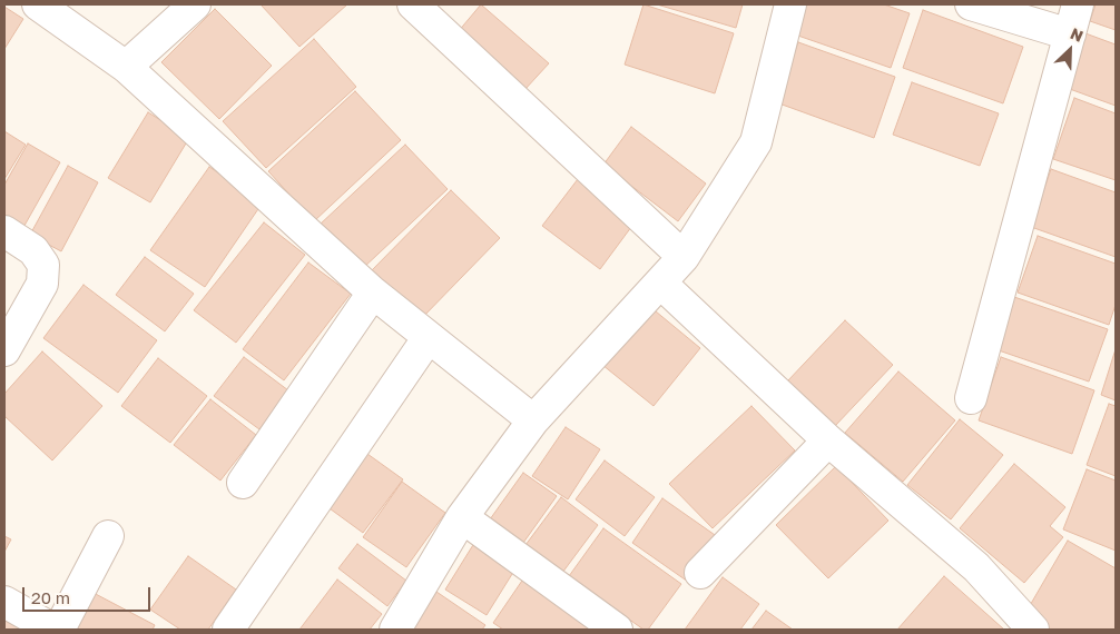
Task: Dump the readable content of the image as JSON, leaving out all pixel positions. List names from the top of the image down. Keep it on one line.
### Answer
{"scale_bar":"20 m","north":"top right"}
